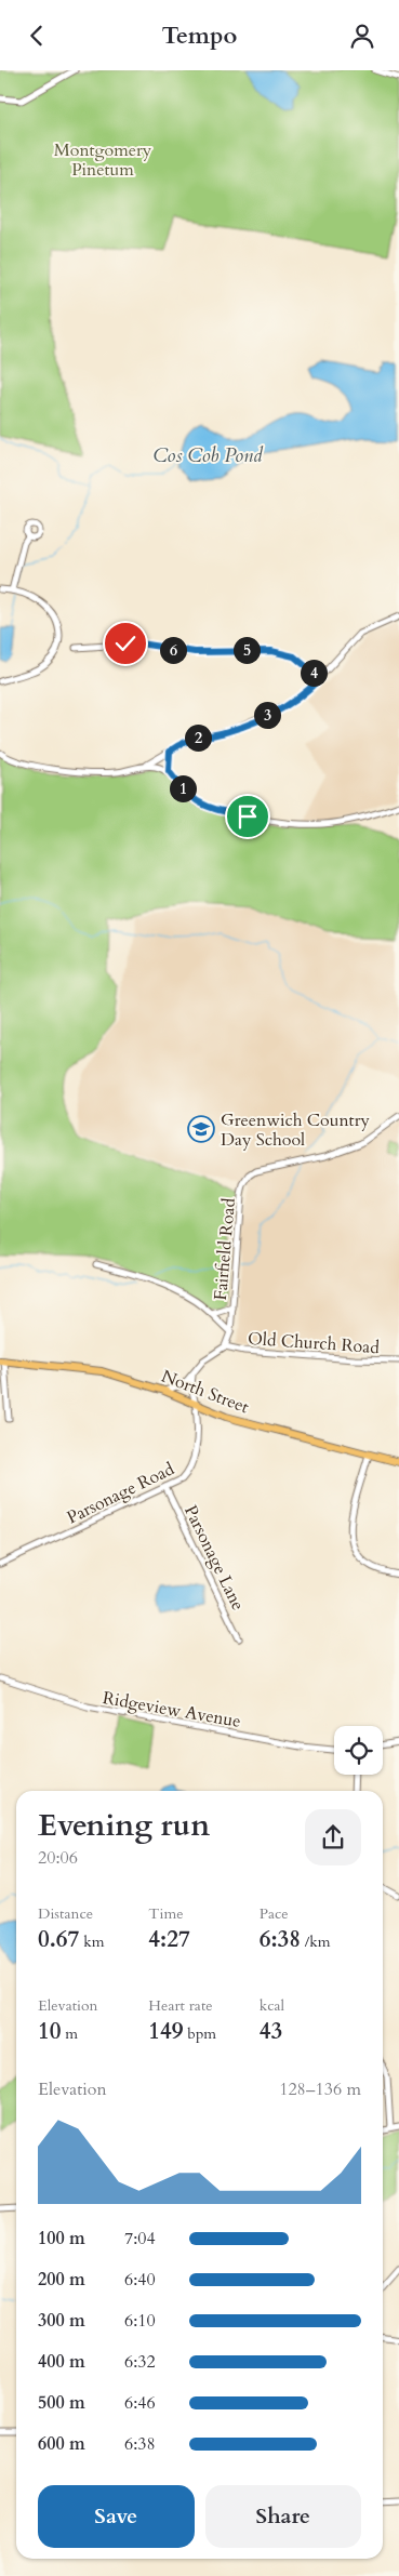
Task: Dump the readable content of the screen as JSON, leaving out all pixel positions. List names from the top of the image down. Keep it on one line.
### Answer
{"streets":{"main road":["North Street"],"street":["Fairfield Road","Old Church Road","Parsonage Road","Parsonage Lane","Ridgeview Avenue"]},"crossings":[["Fairfield Road","Old Church Road"],["North Street","Parsonage Road"],["Parsonage Road","Parsonage Lane"]],"water":["Cos Cob Pond"],"parks":["Montgomery Pinetum"],"places":{"school or university":["Greenwich Country Day School"]},"page":{"header":"Tempo","pins":["5","6","4","3","2","1"],"heading":["Evening run","20:06"],"stats":[["Distance","0.67 km"],["Time","4:27"],["Pace","6:38 /km"],["Elevation","10 m"],["Heart rate","149 bpm"],["kcal","43"]],"chart":["Elevation","128–136 m"],"list":[{"name":"100 m","note":"7:04"},{"name":"200 m","note":"6:40"},{"name":"300 m","note":"6:10"},{"name":"400 m","note":"6:32"},{"name":"500 m","note":"6:46"},{"name":"600 m","note":"6:38"}],"buttons":["Save","Share"]}}
